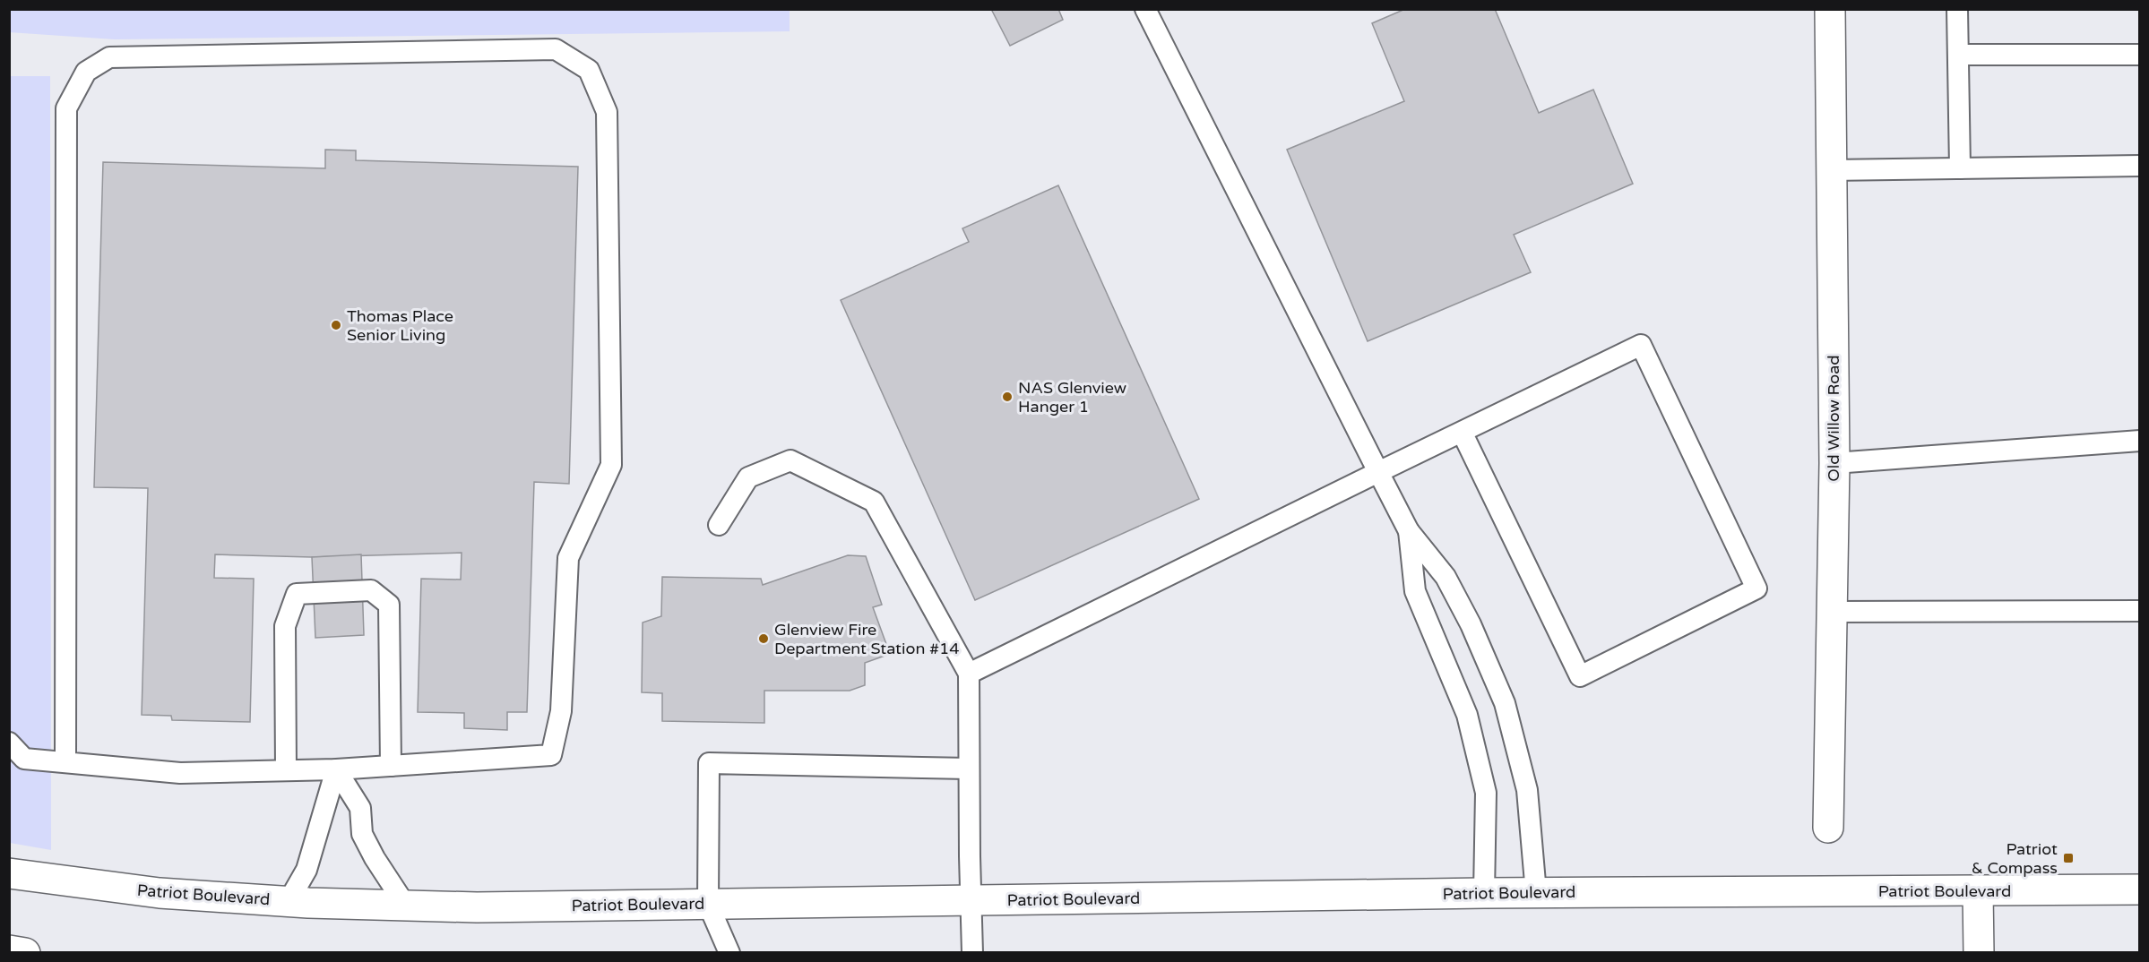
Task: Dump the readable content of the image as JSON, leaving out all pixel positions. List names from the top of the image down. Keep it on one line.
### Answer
{"streets":{"main road":["Old Willow Road","Patriot Boulevard"]},"places":{"other":["Thomas Place Senior Living","NAS Glenview Hanger 1","Glenview Fire Department Station #14"],"transit":["Patriot & Compass"]}}
